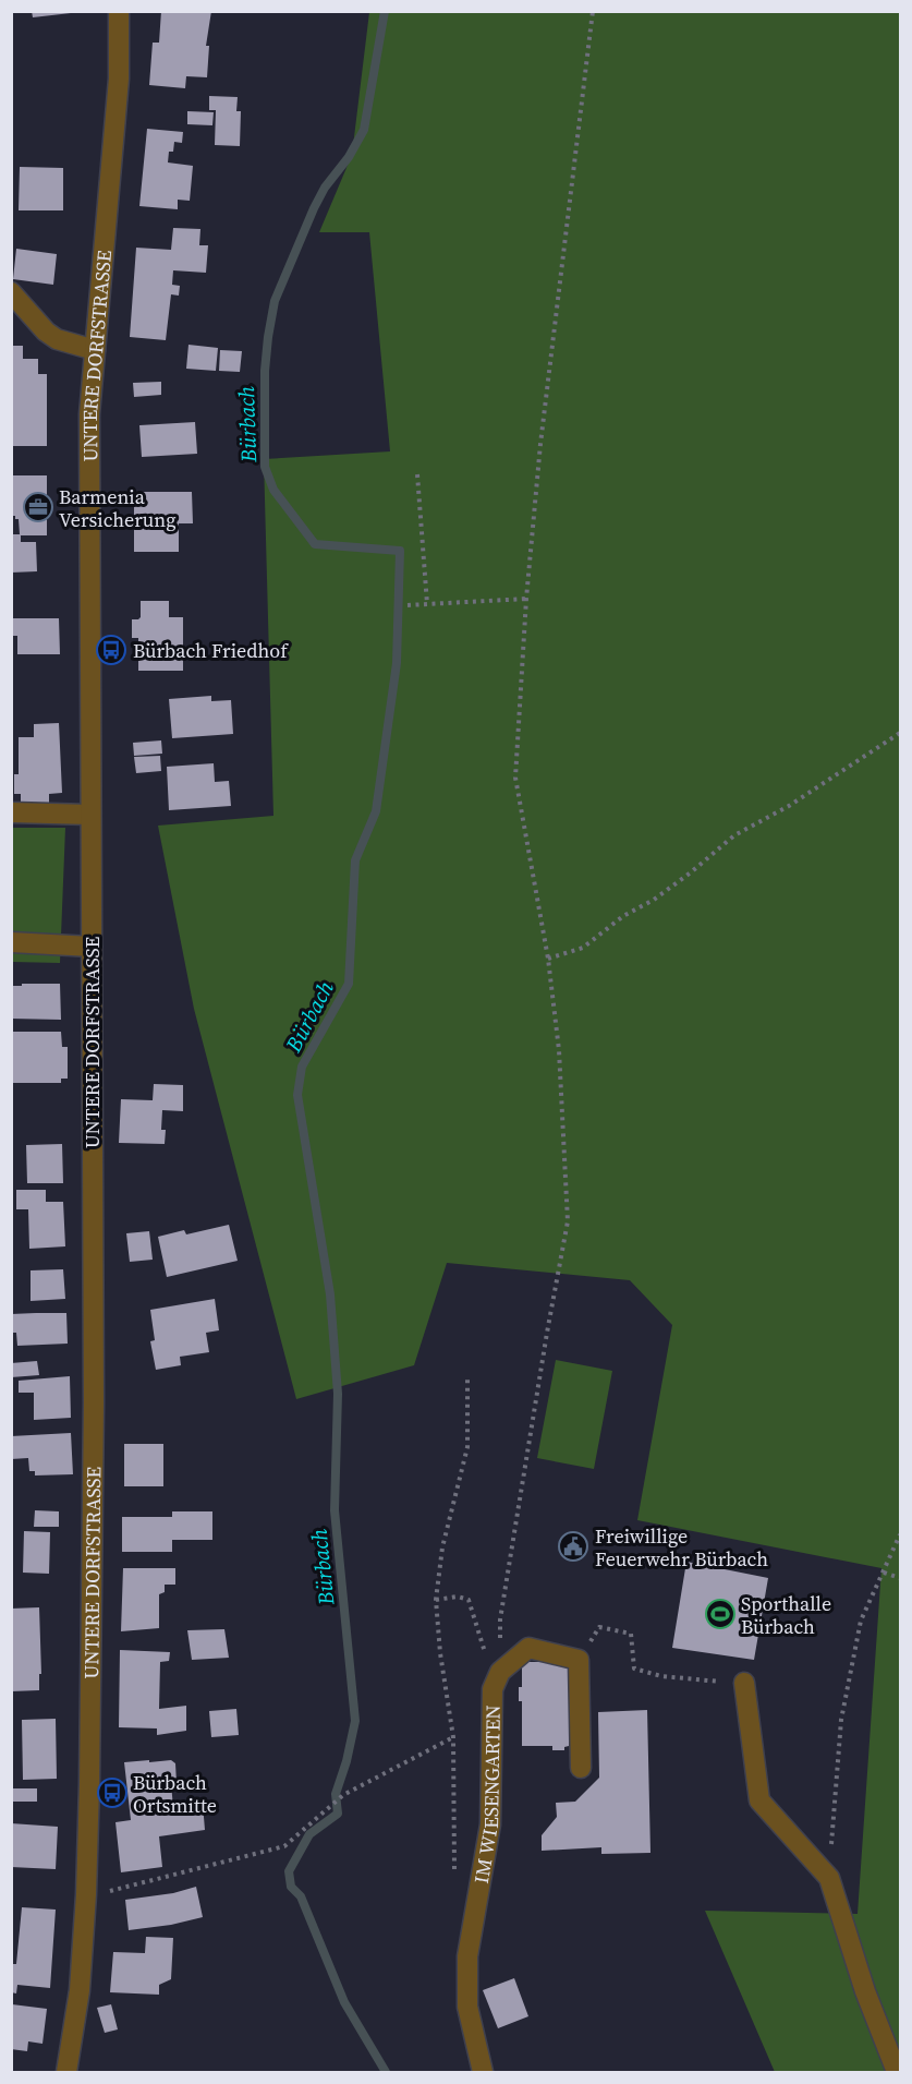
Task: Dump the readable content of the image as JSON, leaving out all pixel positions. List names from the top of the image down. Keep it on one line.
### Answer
{"streets":{"street":["UNTERE DORFSTRASSE","IM WIESENGARTEN"]},"water":["Bürbach"],"places":{"office":["Barmenia Versicherung"],"bus stop":["Bürbach Friedhof","Bürbach Ortsmitte"],"public building":["Freiwillige Feuerwehr Bürbach"],"sports":["Sporthalle Bürbach"]}}
